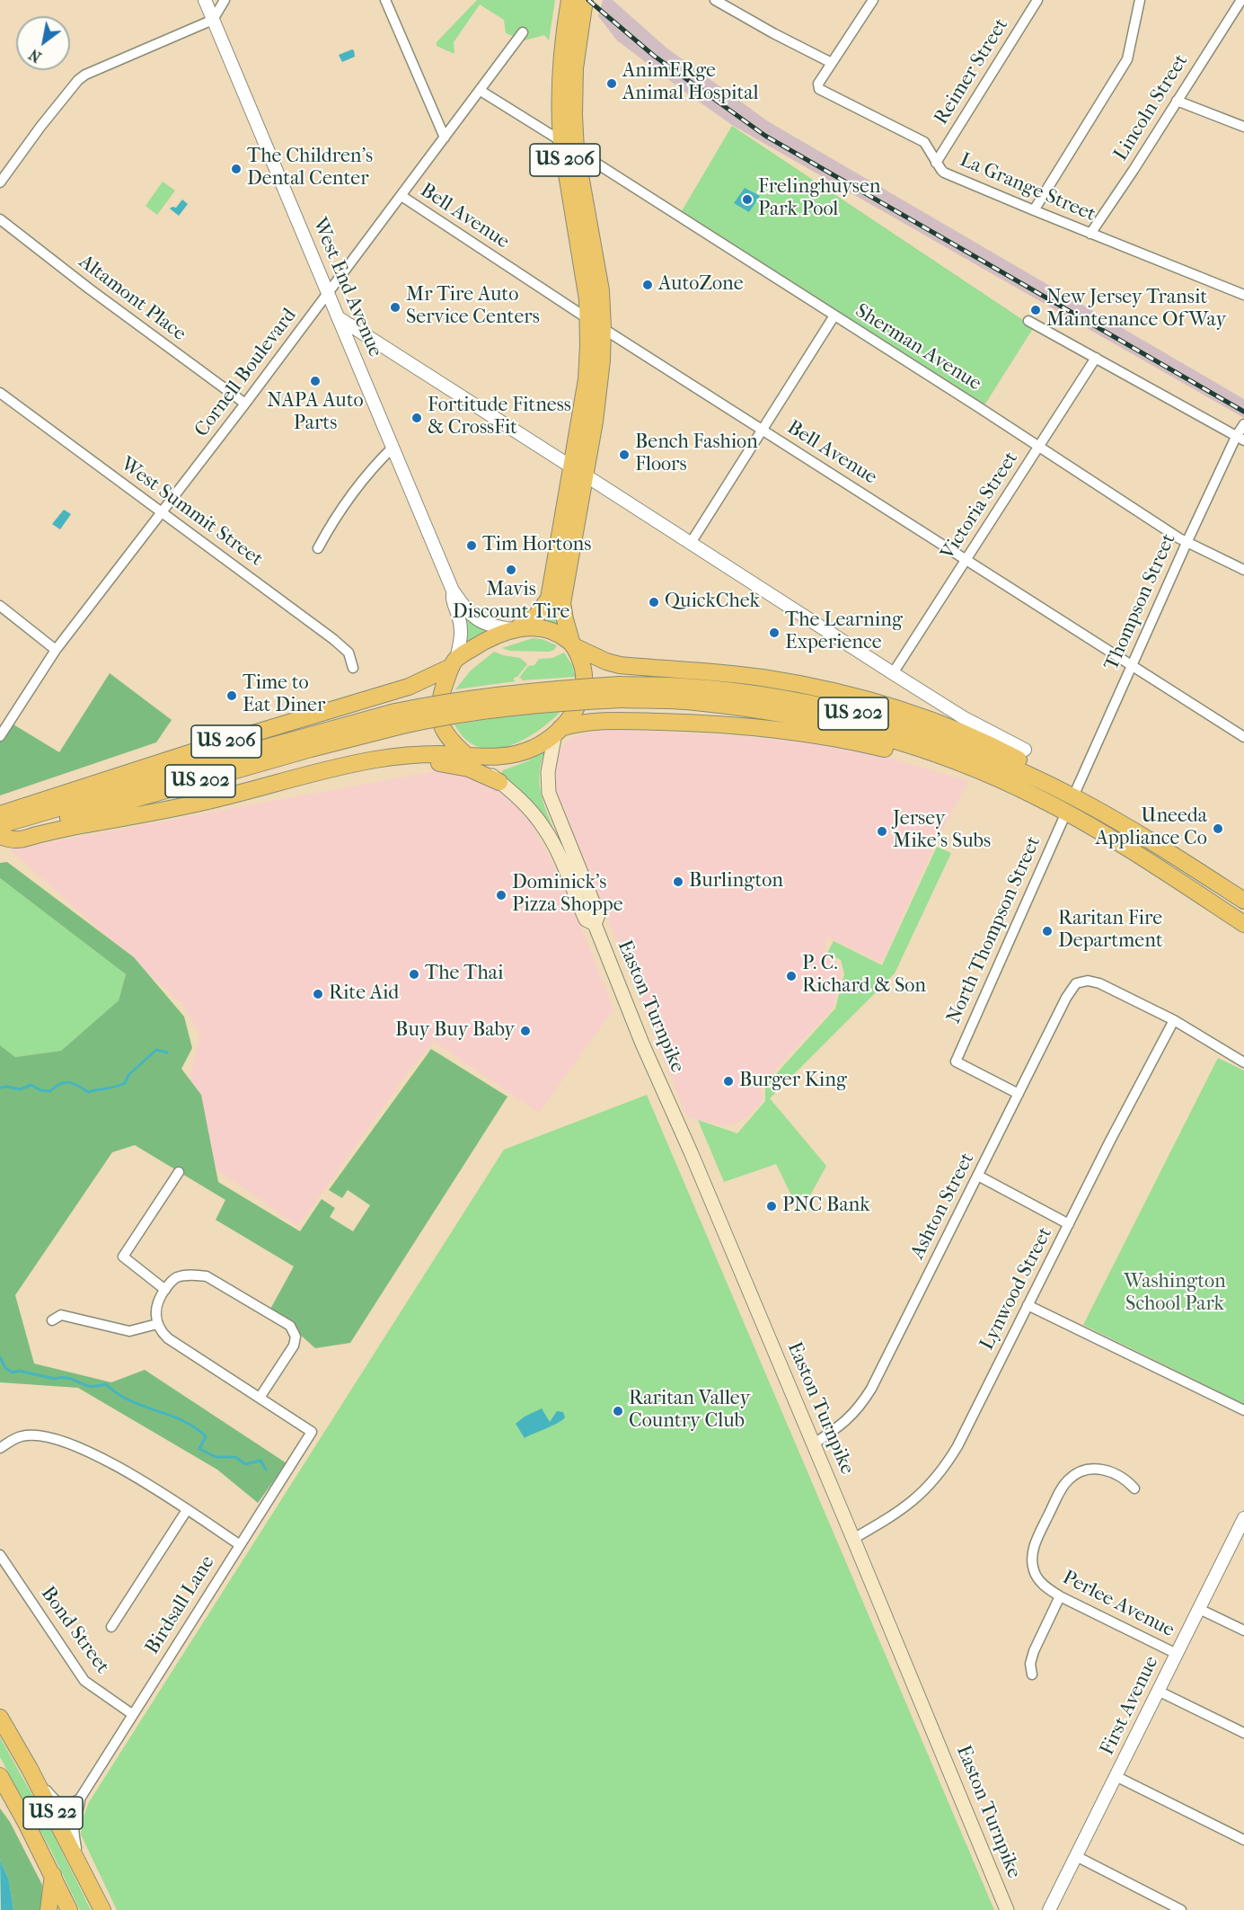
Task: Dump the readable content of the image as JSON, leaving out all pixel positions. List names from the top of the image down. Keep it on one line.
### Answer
{"streets":{"highway":["US 206","US 202","US 22"],"main road":["Easton Turnpike"],"street":["Reimer Street","Lincoln Street","La Grange Street","Bell Avenue","West End Avenue","Altamont Place","Sherman Avenue","Cornell Boulevard","Victoria Street","West Summit Street","Thompson Street","North Thompson Street","Ashton Street","Lynwood Street","Perlee Avenue","Birdsall Lane","Bond Street","First Avenue"]},"crossings":[["Reimer Street","La Grange Street"],["Lincoln Street","La Grange Street"],["US 206","Bell Avenue"],["US 206","West End Avenue"],["US 206","Sherman Avenue"],["US 206","US 202"],["US 206","Easton Turnpike"],["Bell Avenue","Cornell Boulevard"],["Bell Avenue","Victoria Street"],["Bell Avenue","Thompson Street"],["West End Avenue","Cornell Boulevard"],["West End Avenue","Easton Turnpike"],["Altamont Place","Cornell Boulevard"],["Sherman Avenue","Victoria Street"],["Sherman Avenue","Thompson Street"],["Cornell Boulevard","West Summit Street"],["Thompson Street","US 202"],["US 202","North Thompson Street"],["North Thompson Street","Ashton Street"],["Easton Turnpike","Ashton Street"],["Easton Turnpike","Lynwood Street"],["Ashton Street","Lynwood Street"],["Perlee Avenue","First Avenue"],["Birdsall Lane","Bond Street"],["Birdsall Lane","US 22"]],"parks":["Washington School Park"],"places":["AnimERge Animal Hospital","The Children's Dental Center","Frelinghuysen Park Pool","AutoZone","Mr Tire Auto Service Centers","New Jersey Transit Maintenance Of Way","NAPA Auto Parts","Fortitude Fitness & CrossFit","Bench Fashion Floors","Tim Hortons","Mavis Discount Tire","QuickChek","The Learning Experience","Time to Eat Diner","Uneeda Appliance Co","Jersey Mike's Subs","Burlington","Dominick's Pizza Shoppe","Raritan Fire Department","The Thai","P. C. Richard & Son","Rite Aid","Buy Buy Baby","Burger King","PNC Bank","Raritan Valley Country Club"],"north":"bottom left"}
